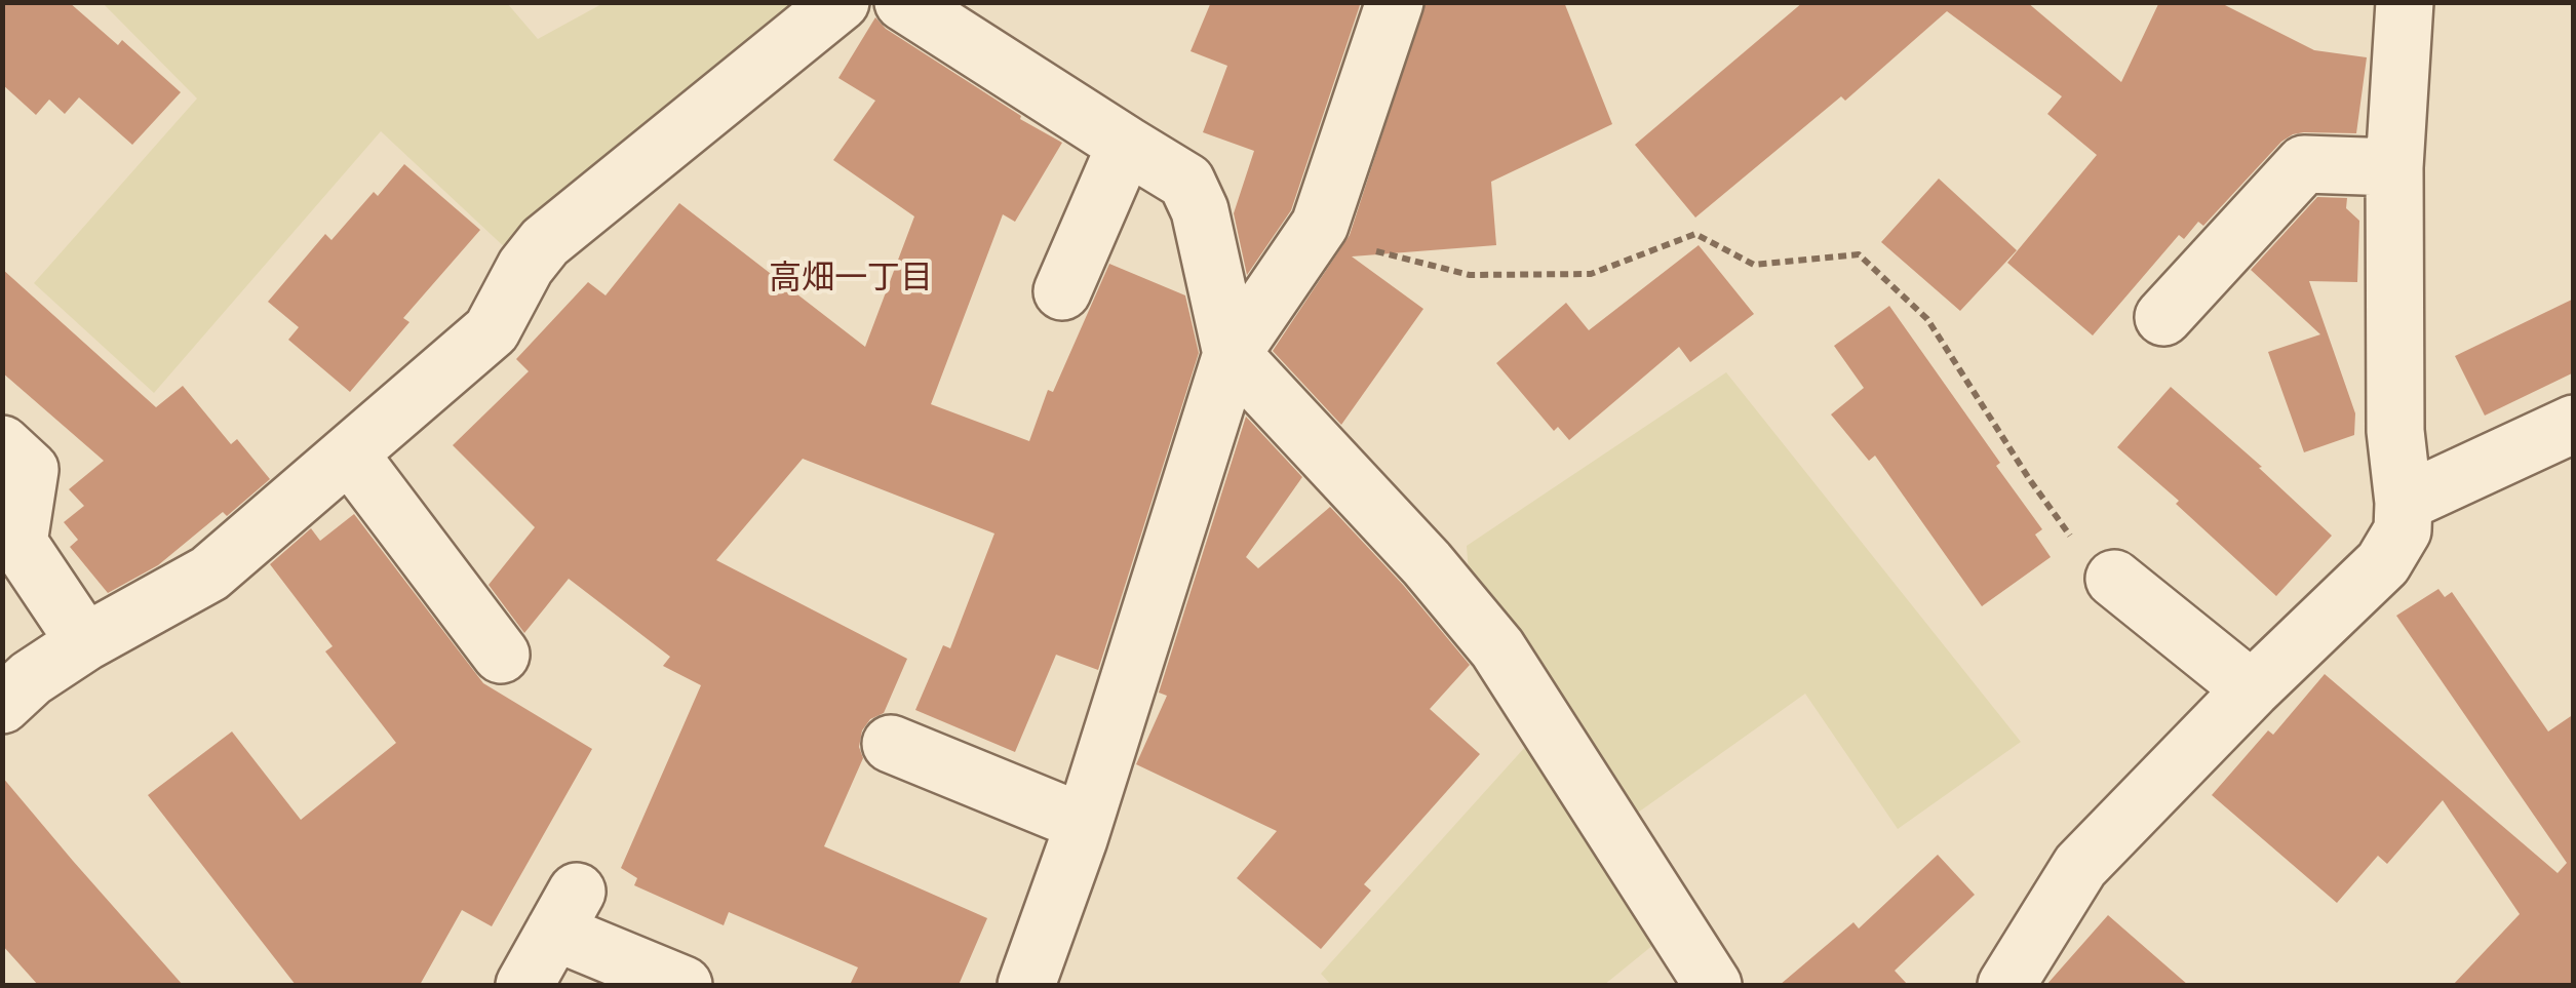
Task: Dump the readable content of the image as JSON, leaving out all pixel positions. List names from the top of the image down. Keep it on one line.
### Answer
{"districts":["高畑一丁目"]}
